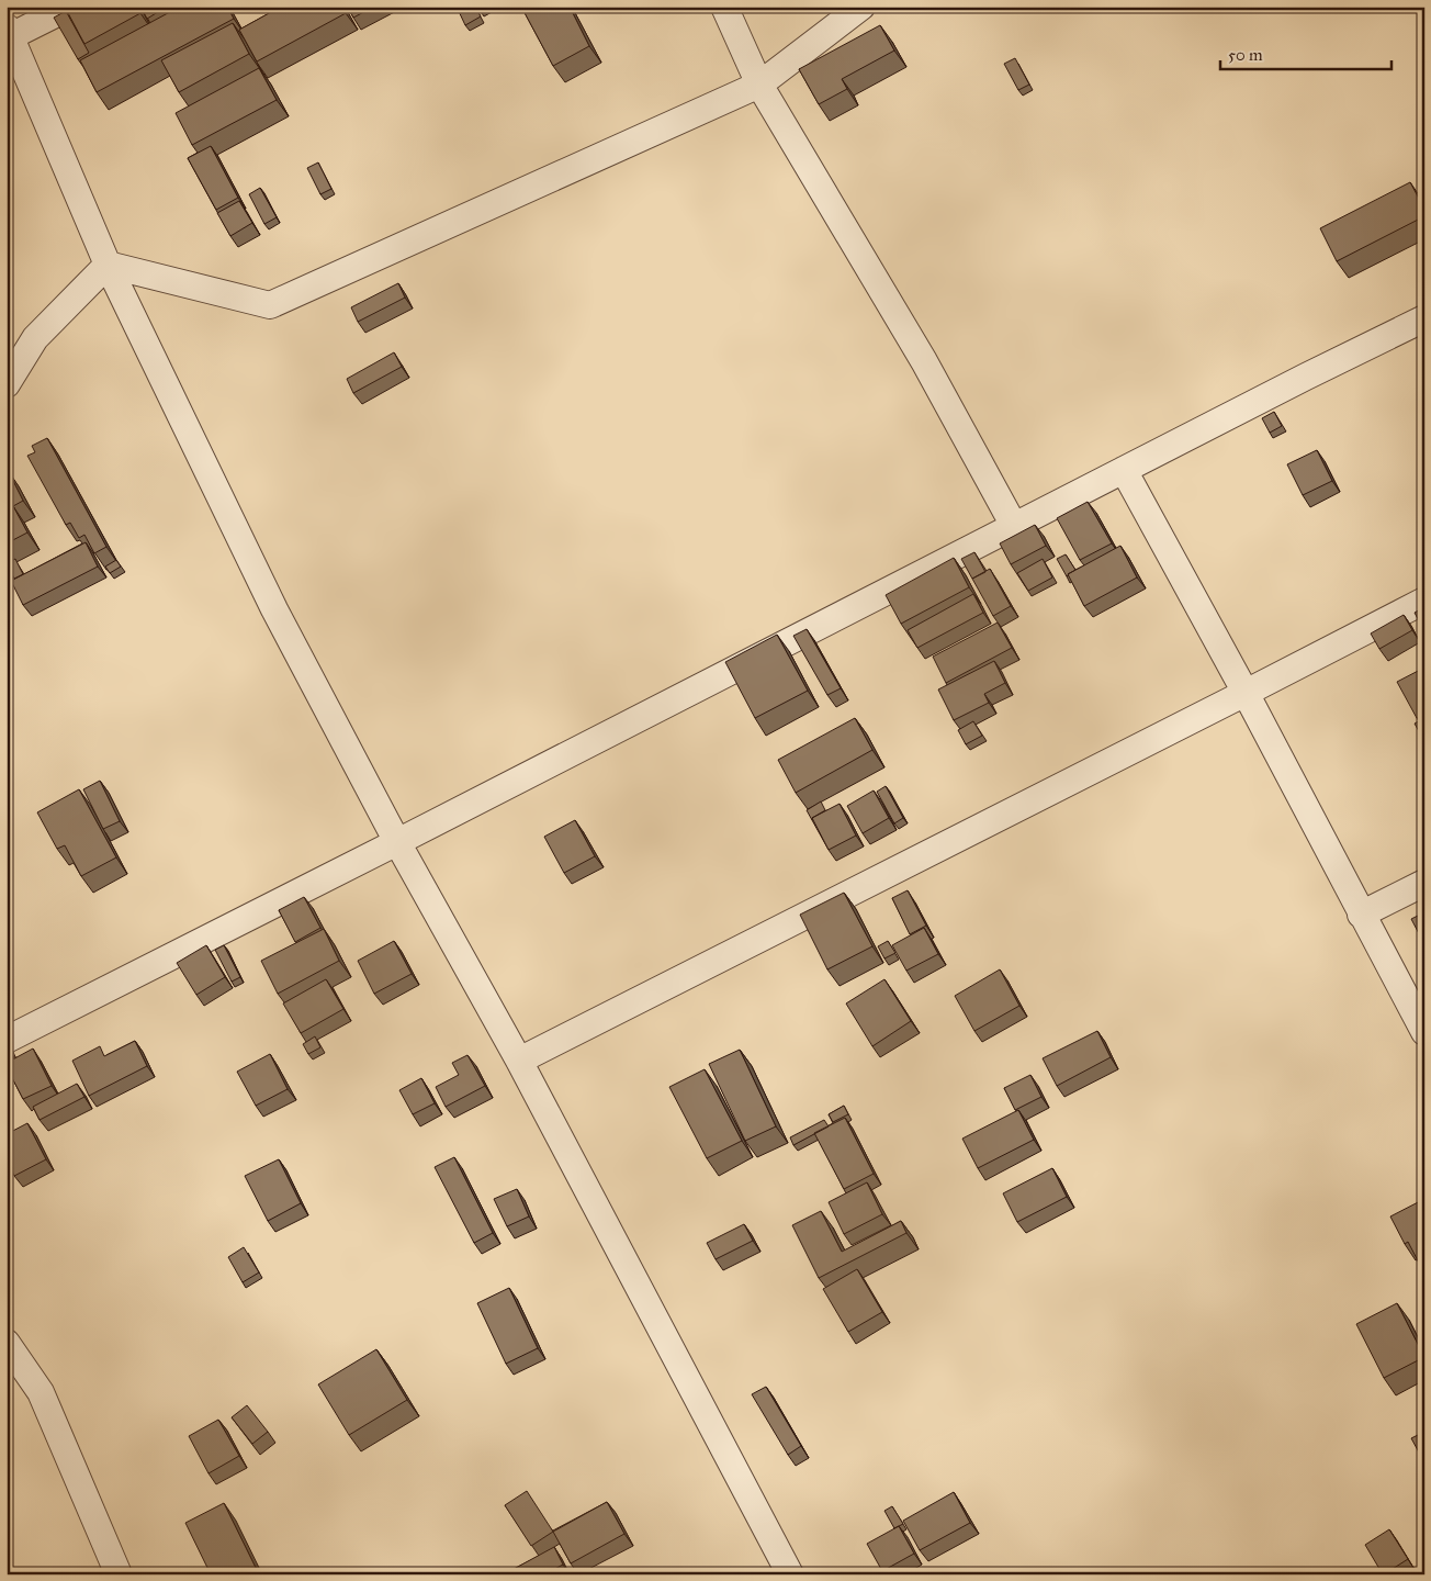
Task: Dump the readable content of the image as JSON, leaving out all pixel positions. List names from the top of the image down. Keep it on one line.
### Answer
{"scale_bar":"50 m"}
